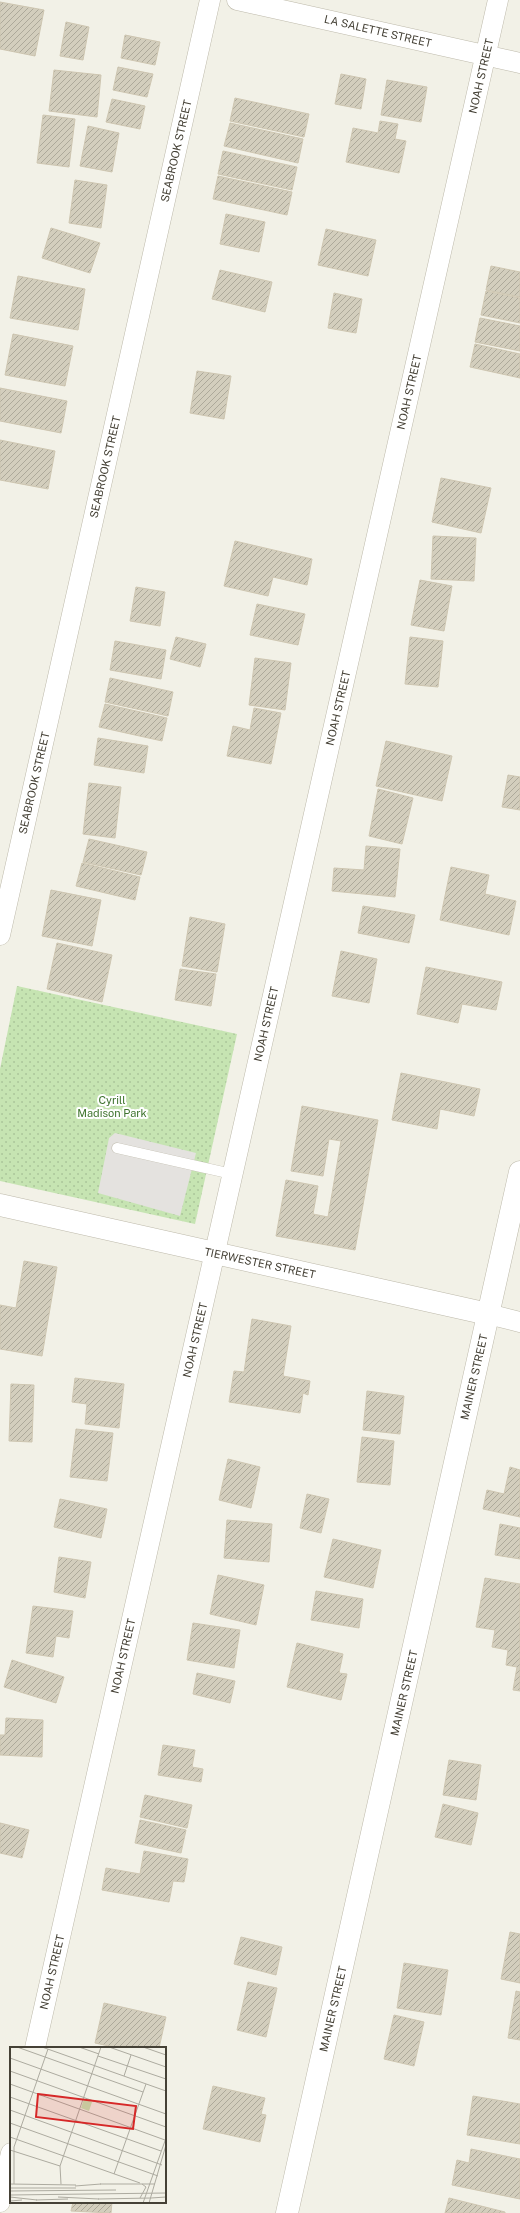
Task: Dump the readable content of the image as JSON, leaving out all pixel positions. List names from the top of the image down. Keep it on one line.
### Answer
{"streets":{"street":["LA SALETTE STREET","NOAH STREET","SEABROOK STREET","TIERWESTER STREET","MAINER STREET"]},"crossings":[["LA SALETTE STREET","NOAH STREET"],["NOAH STREET","TIERWESTER STREET"],["TIERWESTER STREET","MAINER STREET"]],"parks":["Cyrill Madison Park"]}
